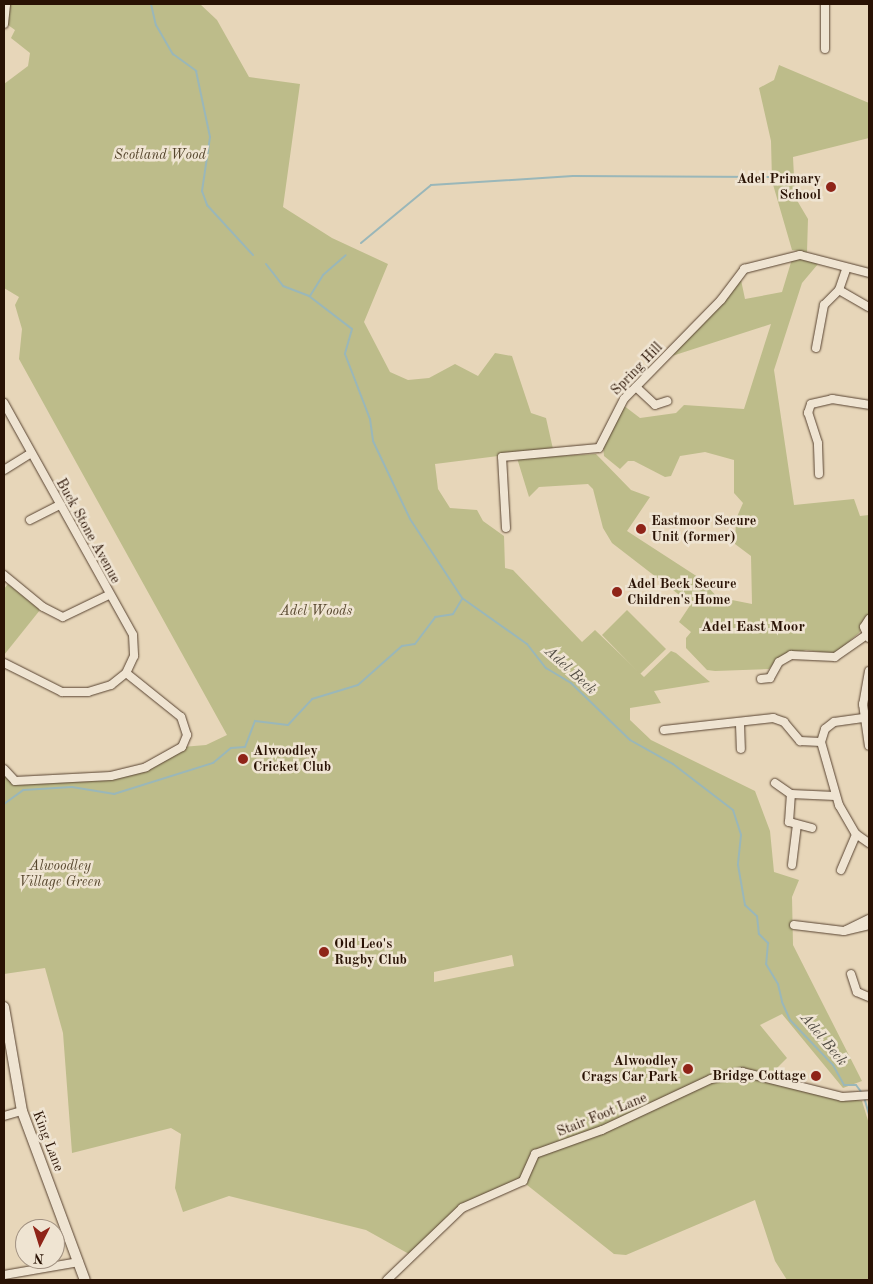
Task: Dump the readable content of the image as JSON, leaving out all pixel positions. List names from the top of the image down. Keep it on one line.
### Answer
{"streets":{"street":["Spring Hill","Buck Stone Avenue","Stair Foot Lane","King Lane"]},"districts":["Adel East Moor"],"water":["Adel Beck"],"parks":["Scotland Wood","Adel Woods","Alwoodley Village Green"],"places":["Adel Primary School","Eastmoor Secure Unit (former)","Adel Beck Secure Children's Home","Alwoodley Cricket Club","Old Leo's Rugby Club","Alwoodley Crags Car Park","Bridge Cottage"],"north":"bottom"}
